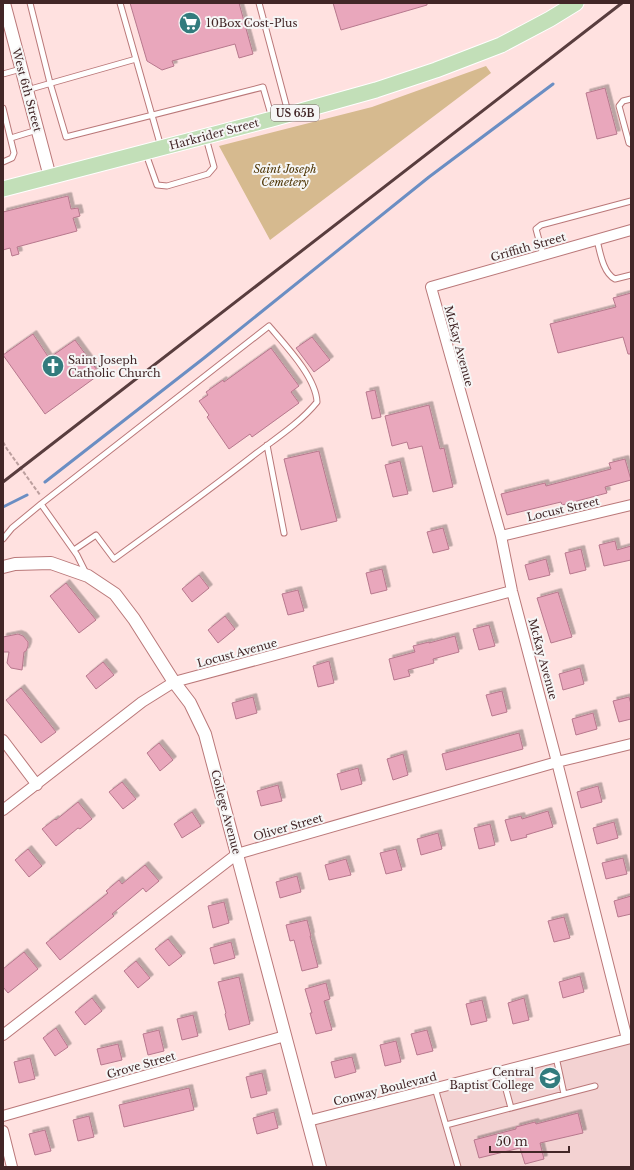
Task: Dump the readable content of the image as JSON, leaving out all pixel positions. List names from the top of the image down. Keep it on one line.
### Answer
{"streets":{"main road":["US 65B","Harkrider Street"],"street":["West 6th Street","Griffith Street","McKay Avenue","Locust Street","Locust Avenue","College Avenue","Oliver Street","Grove Street","Conway Boulevard"]},"crossings":[["West 6th Street","Harkrider Street"],["Griffith Street","McKay Avenue"],["McKay Avenue","Locust Street"],["McKay Avenue","Locust Avenue"],["McKay Avenue","Oliver Street"],["McKay Avenue","Conway Boulevard"],["Locust Avenue","College Avenue"],["College Avenue","Oliver Street"],["College Avenue","Grove Street"],["College Avenue","Conway Boulevard"]],"parks":["Saint Joseph Cemetery"],"places":{"supermarket":["10Box Cost-Plus"],"church":["Saint Joseph Catholic Church"],"school or university":["Central Baptist College"]},"scale_bar":"50 m"}
